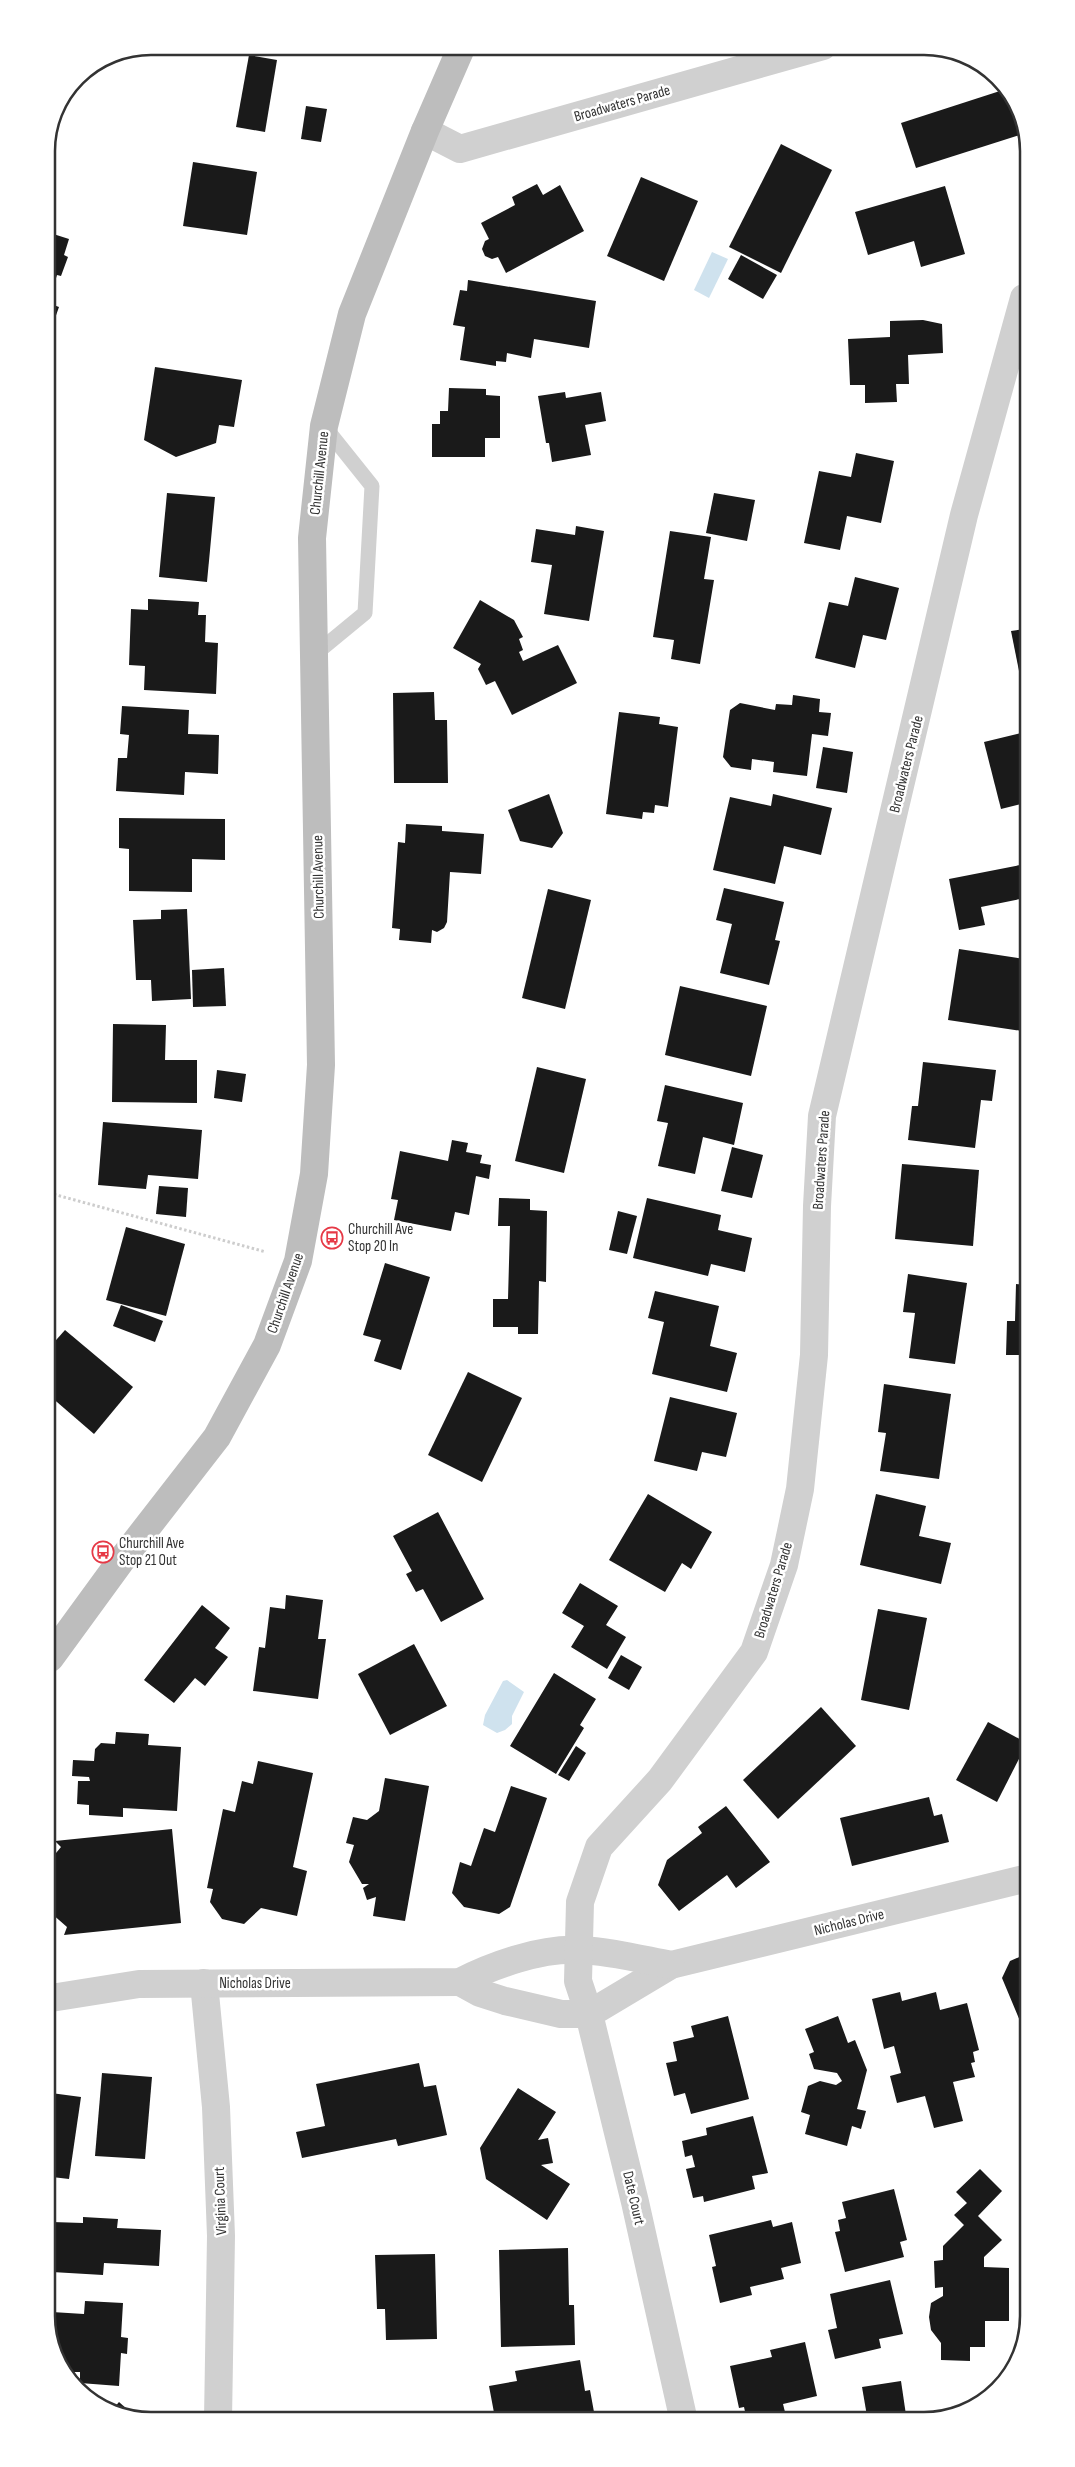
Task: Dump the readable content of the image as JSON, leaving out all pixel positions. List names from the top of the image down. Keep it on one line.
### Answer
{"streets":{"street":["Broadwaters Parade","Churchill Avenue","Nicholas Drive","Date Court","Virginia Court"]},"crossings":[["Broadwaters Parade","Churchill Avenue"],["Broadwaters Parade","Nicholas Drive"],["Broadwaters Parade","Date Court"],["Nicholas Drive","Date Court"],["Nicholas Drive","Virginia Court"]],"places":{"bus stop":["Churchill Ave Stop 20 In","Churchill Ave Stop 21 Out"]}}
